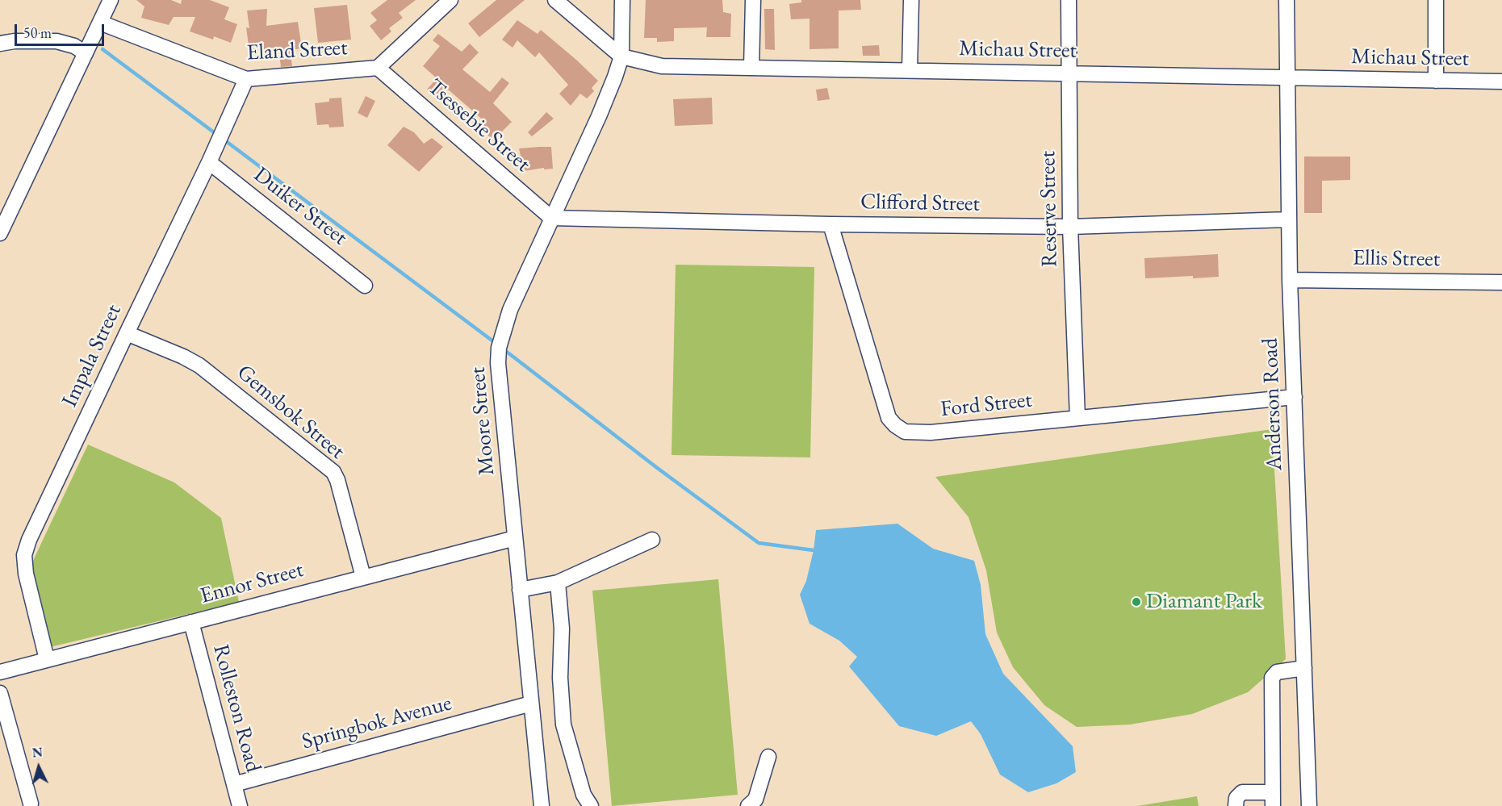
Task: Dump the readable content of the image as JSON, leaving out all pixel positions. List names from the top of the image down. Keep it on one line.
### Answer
{"streets":{"street":["Michau Street","Eland Street","Tsessebie Street","Clifford Street","Duiker Street","Reserve Street","Ellis Street","Impala Street","Anderson Road","Ford Street","Gemsbok Street","Moore Street","Ennor Street","Rolleston Road","Springbok Avenue"]},"crossings":[["Michau Street","Reserve Street"],["Michau Street","Anderson Road"],["Michau Street","Moore Street"],["Eland Street","Tsessebie Street"],["Eland Street","Impala Street"],["Tsessebie Street","Clifford Street"],["Tsessebie Street","Moore Street"],["Clifford Street","Reserve Street"],["Clifford Street","Anderson Road"],["Clifford Street","Ford Street"],["Clifford Street","Moore Street"],["Duiker Street","Impala Street"],["Reserve Street","Ford Street"],["Ellis Street","Anderson Road"],["Impala Street","Gemsbok Street"],["Impala Street","Ennor Street"],["Anderson Road","Ford Street"],["Gemsbok Street","Ennor Street"],["Moore Street","Ennor Street"],["Moore Street","Springbok Avenue"],["Ennor Street","Rolleston Road"],["Rolleston Road","Springbok Avenue"]],"places":["Diamant Park"],"scale_bar":"50 m","north":"top"}
